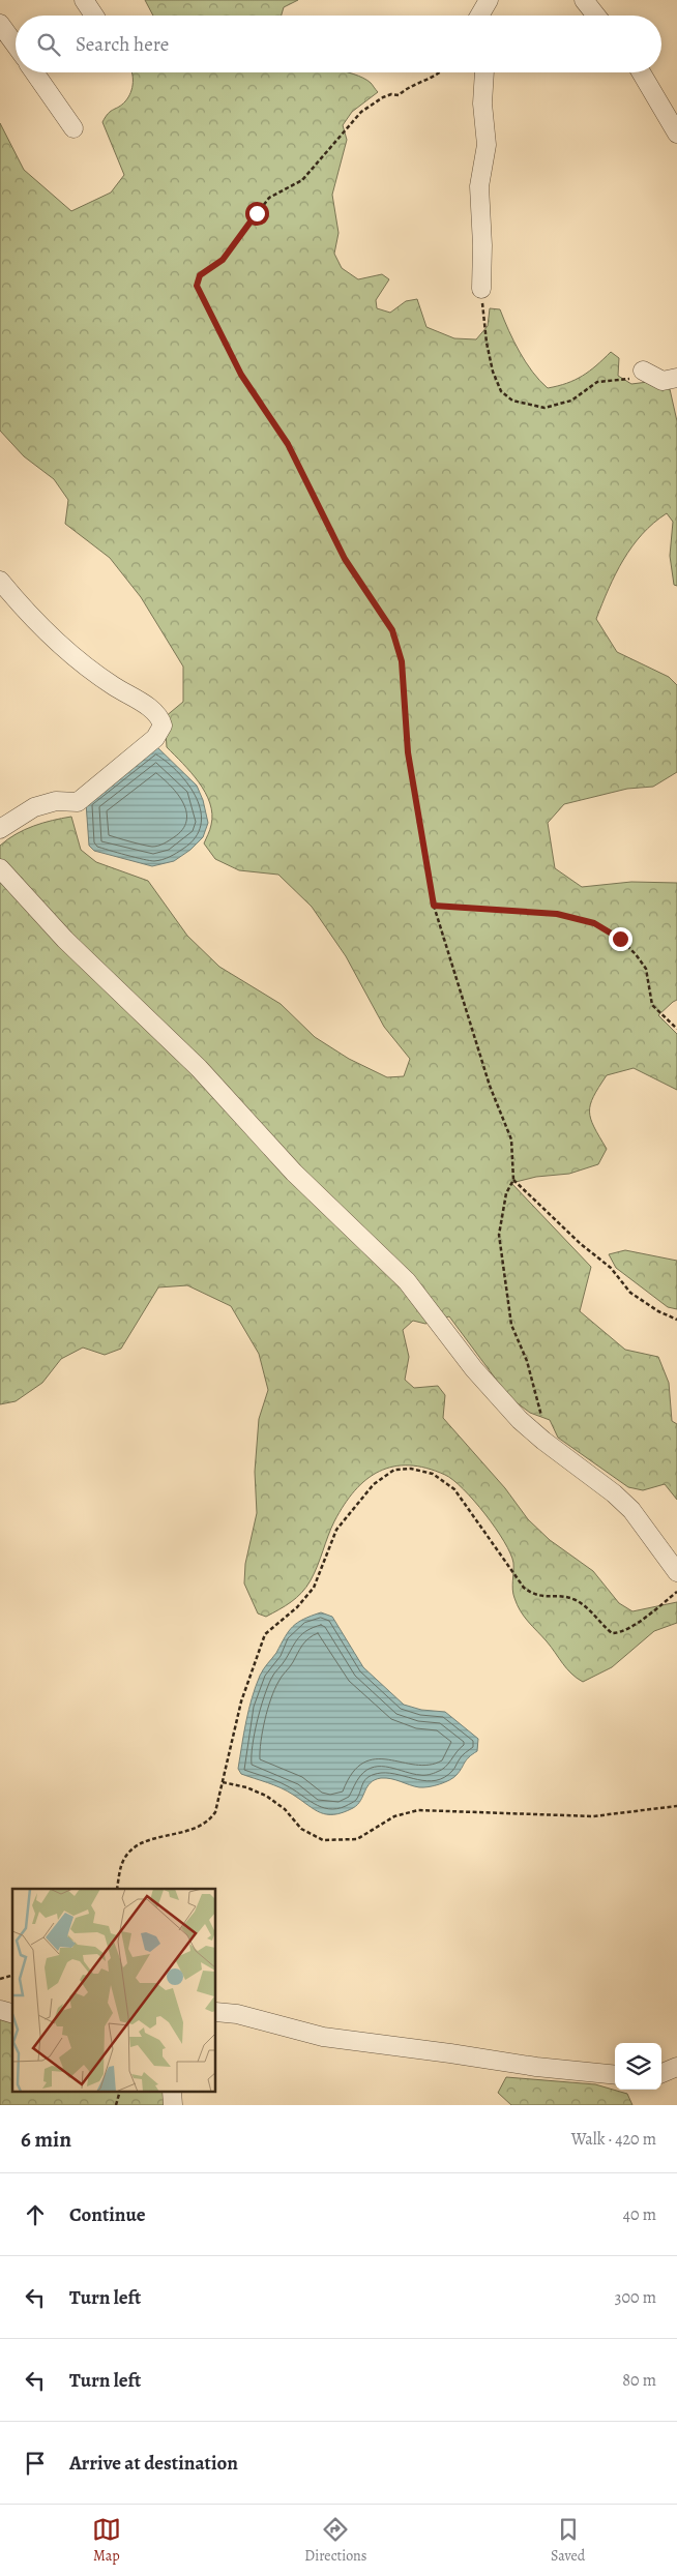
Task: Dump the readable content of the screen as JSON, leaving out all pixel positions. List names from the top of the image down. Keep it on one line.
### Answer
{"page":{"search":"Search here","heading":["6 min","Walk · 420 m"],"list":[["Continue","40 m"],["Turn left","300 m"],["Turn left","80 m"],"Arrive at destination"],"nav":["Map","Directions","Saved"]}}
